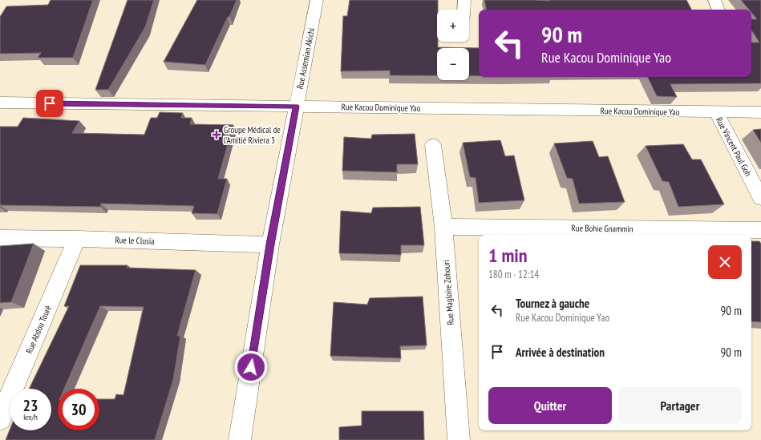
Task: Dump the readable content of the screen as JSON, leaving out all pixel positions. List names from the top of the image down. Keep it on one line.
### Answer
{"streets":{"street":["Rue Assemian Akichi","Rue Kacou Dominique Yao","Rue Vincent Paul Goh","Rue Bohie Gnammin","Rue le Clusia","Rue Magloire Zohouri","Rue Abdou Touré"]},"crossings":[["Rue Assemian Akichi","Rue Kacou Dominique Yao"],["Rue Assemian Akichi","Rue le Clusia"],["Rue Kacou Dominique Yao","Rue Vincent Paul Goh"],["Rue Bohie Gnammin","Rue Magloire Zohouri"],["Rue le Clusia","Rue Abdou Touré"]],"places":{"health":["Groupe Médical de l'Amitié Riviera 3"]},"page":{"map_buttons":["+","−"],"turn":["90 m","Rue Kacou Dominique Yao"],"heading":["1 min","180 m · 12:14"],"list":[{"name":"Tournez à gauche","note":"Rue Kacou Dominique Yao","value":"90 m"},{"name":"Arrivée à destination","value":"90 m"}],"buttons":["Quitter","Partager"],"speed":"23 km/h","limit":"30"}}
